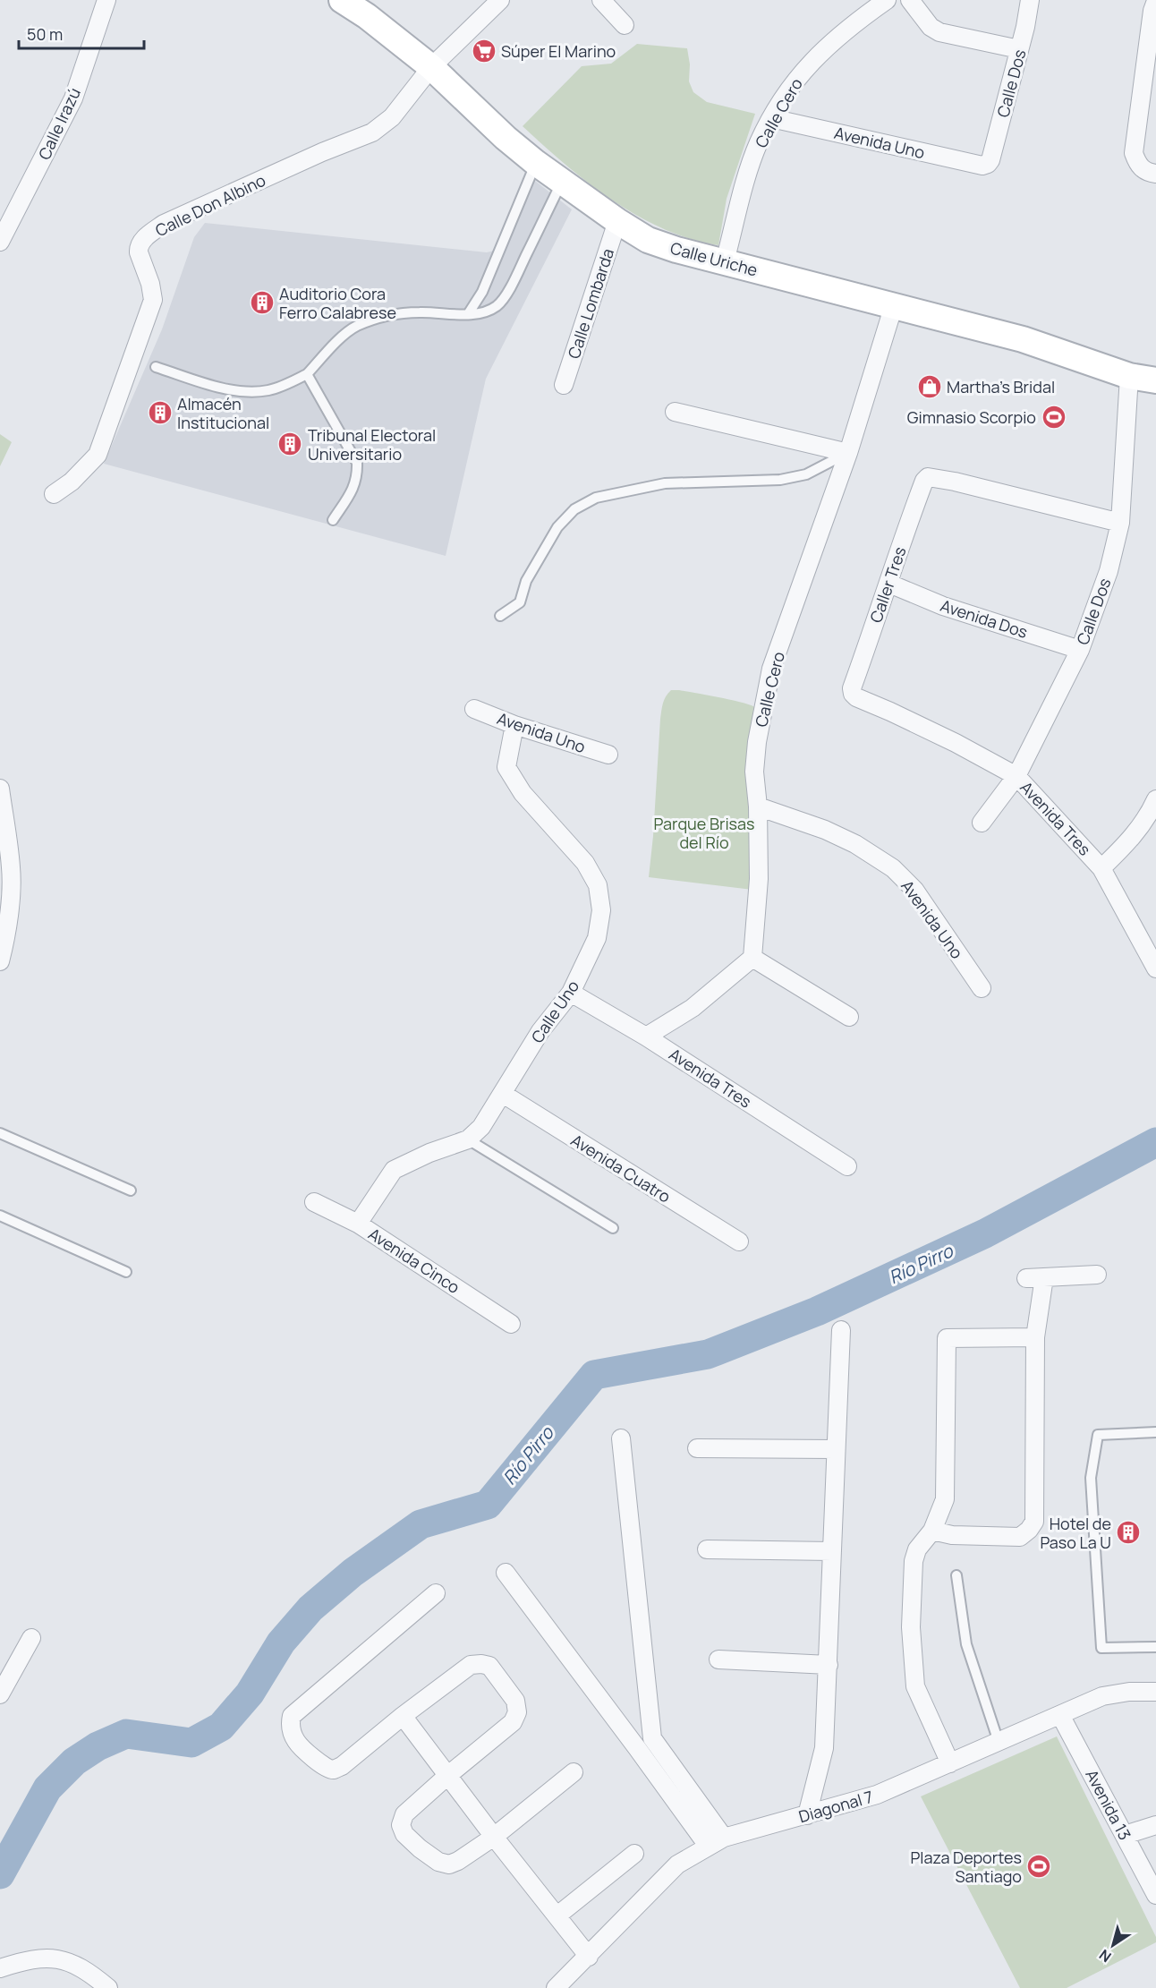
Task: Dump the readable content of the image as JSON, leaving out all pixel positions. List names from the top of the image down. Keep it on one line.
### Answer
{"streets":{"main road":["Calle Uriche"],"street":["Calle Dos","Calle Cero","Calle Irazú","Avenida Uno","Calle Don Albino","Calle Lombarda","Caller Tres","Avenida Dos","Avenida Tres","Calle Uno","Avenida Cuatro","Avenida Cinco","Avenida 13","Diagonal 7"]},"crossings":[["Calle Dos","Avenida Uno"],["Calle Dos","Calle Uriche"],["Calle Dos","Caller Tres"],["Calle Dos","Avenida Dos"],["Calle Dos","Avenida Tres"],["Calle Cero","Avenida Uno"],["Calle Cero","Calle Uriche"],["Avenida Uno","Calle Uno"],["Calle Don Albino","Calle Uriche"],["Calle Uriche","Calle Lombarda"],["Caller Tres","Avenida Dos"],["Caller Tres","Avenida Tres"],["Avenida Tres","Calle Uno"],["Calle Uno","Avenida Cuatro"],["Calle Uno","Avenida Cinco"],["Avenida 13","Diagonal 7"]],"water":["Río Pirro"],"parks":["Parque Brisas del Río"],"places":{"supermarket":["Súper El Marino"],"building":["Auditorio Cora Ferro Calabrese","Almacén Institucional","Tribunal Electoral Universitario","Hotel de Paso La U"],"shop":["Martha's Bridal"],"sports":["Gimnasio Scorpio","Plaza Deportes Santiago"]},"scale_bar":"50 m","north":"bottom left"}
